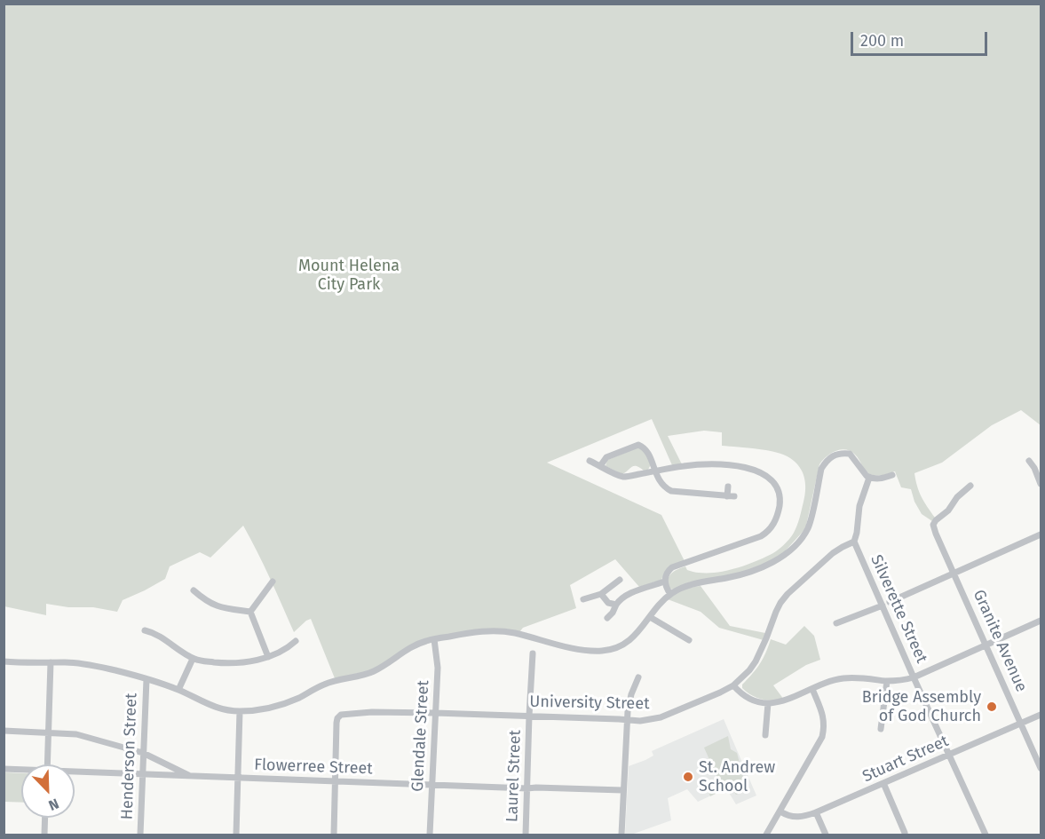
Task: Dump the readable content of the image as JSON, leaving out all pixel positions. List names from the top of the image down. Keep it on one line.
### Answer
{"streets":{"street":["Silverette Street","Granite Avenue","University Street","Glendale Street","Henderson Street","Stuart Street","Flowerree Street","Laurel Street"]},"crossings":[["Silverette Street","University Street"],["Silverette Street","Stuart Street"],["Granite Avenue","Stuart Street"],["University Street","Glendale Street"],["University Street","Flowerree Street"],["University Street","Laurel Street"],["Glendale Street","Flowerree Street"],["Henderson Street","Flowerree Street"],["Flowerree Street","Laurel Street"]],"parks":["Mount Helena City Park"],"places":["Bridge Assembly of God Church","St. Andrew School"],"scale_bar":"200 m","north":"bottom right"}
